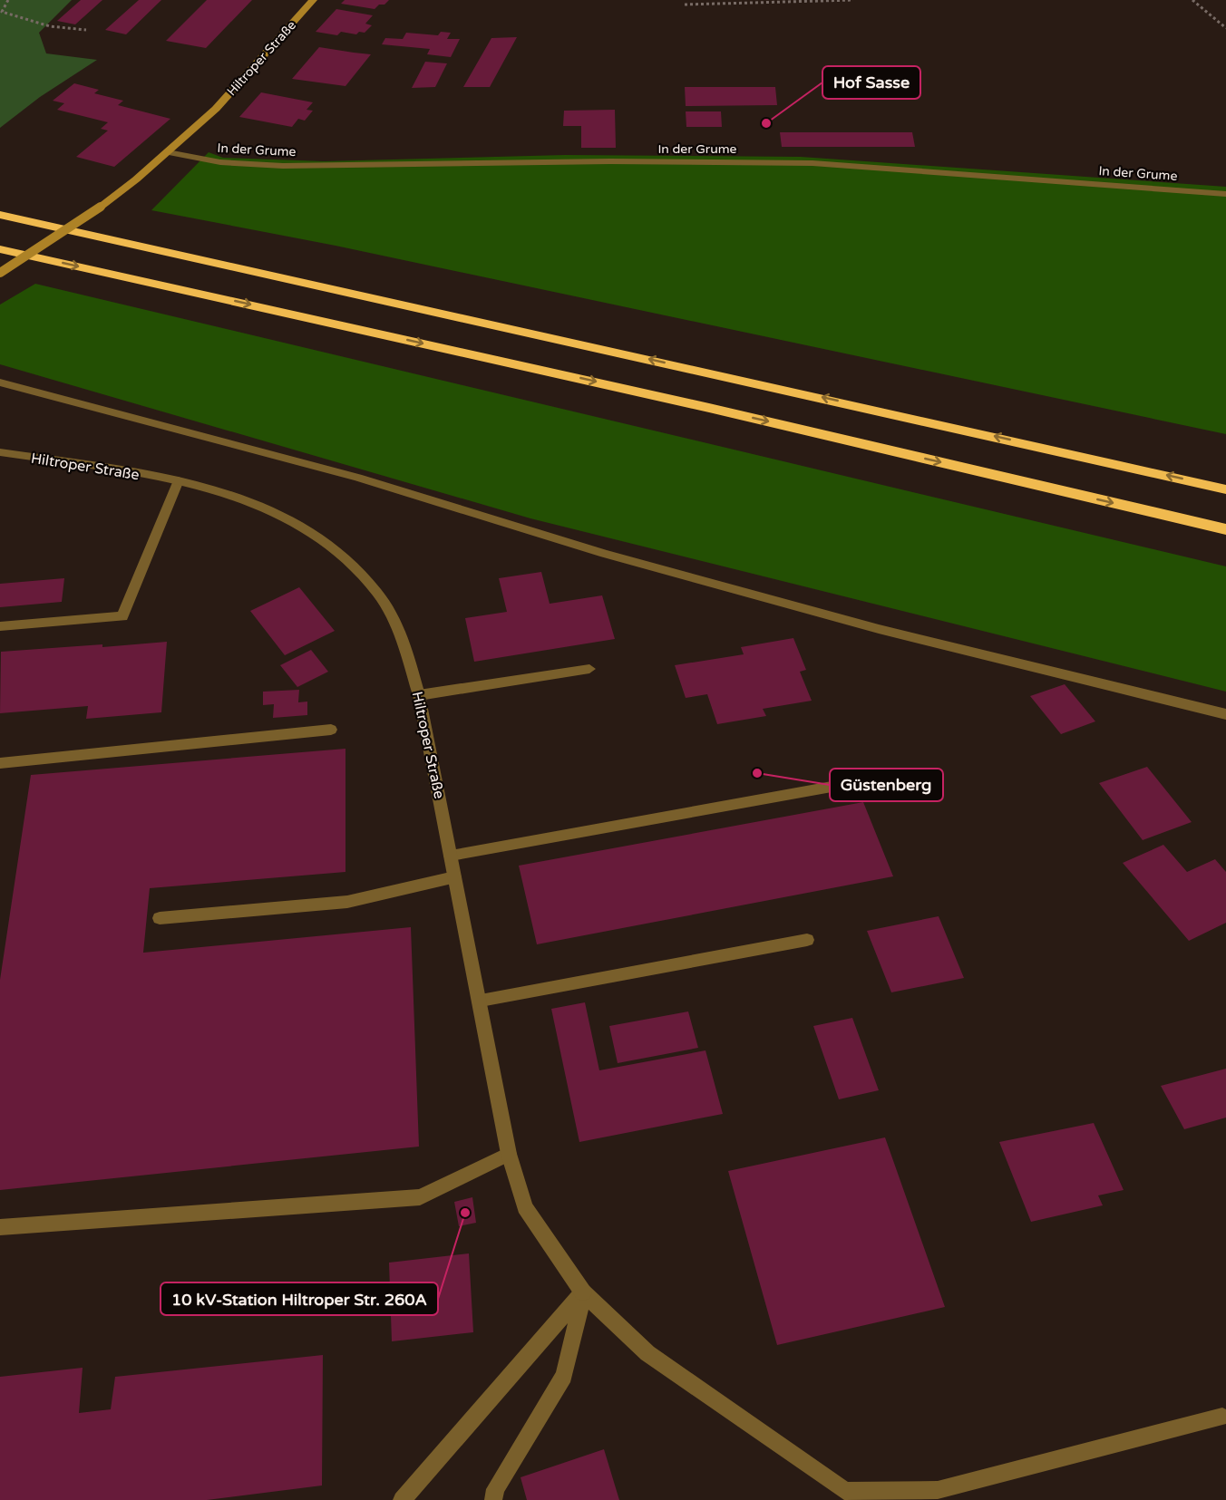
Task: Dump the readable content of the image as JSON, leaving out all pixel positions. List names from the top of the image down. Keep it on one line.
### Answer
{"streets":{"street":["Hiltroper Straße","In der Grume"]},"crossings":[["Hiltroper Straße","In der Grume"]],"places":["Hof Sasse","Güstenberg","10 kV-Station Hiltroper Str. 260A"]}
